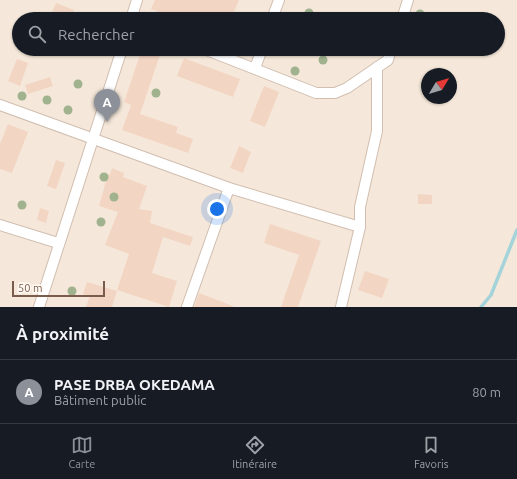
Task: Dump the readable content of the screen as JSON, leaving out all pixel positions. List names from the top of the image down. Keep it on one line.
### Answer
{"scale_bar":"50 m","north":"top right","page":{"search":"Rechercher","pins":"A","scale":"50 m","heading":"À proximité","list":[{"mark":"A","name":"PASE DRBA OKEDAMA","note":"Bâtiment public","value":"80 m"}],"nav":["Carte","Itinéraire","Favoris"]}}
